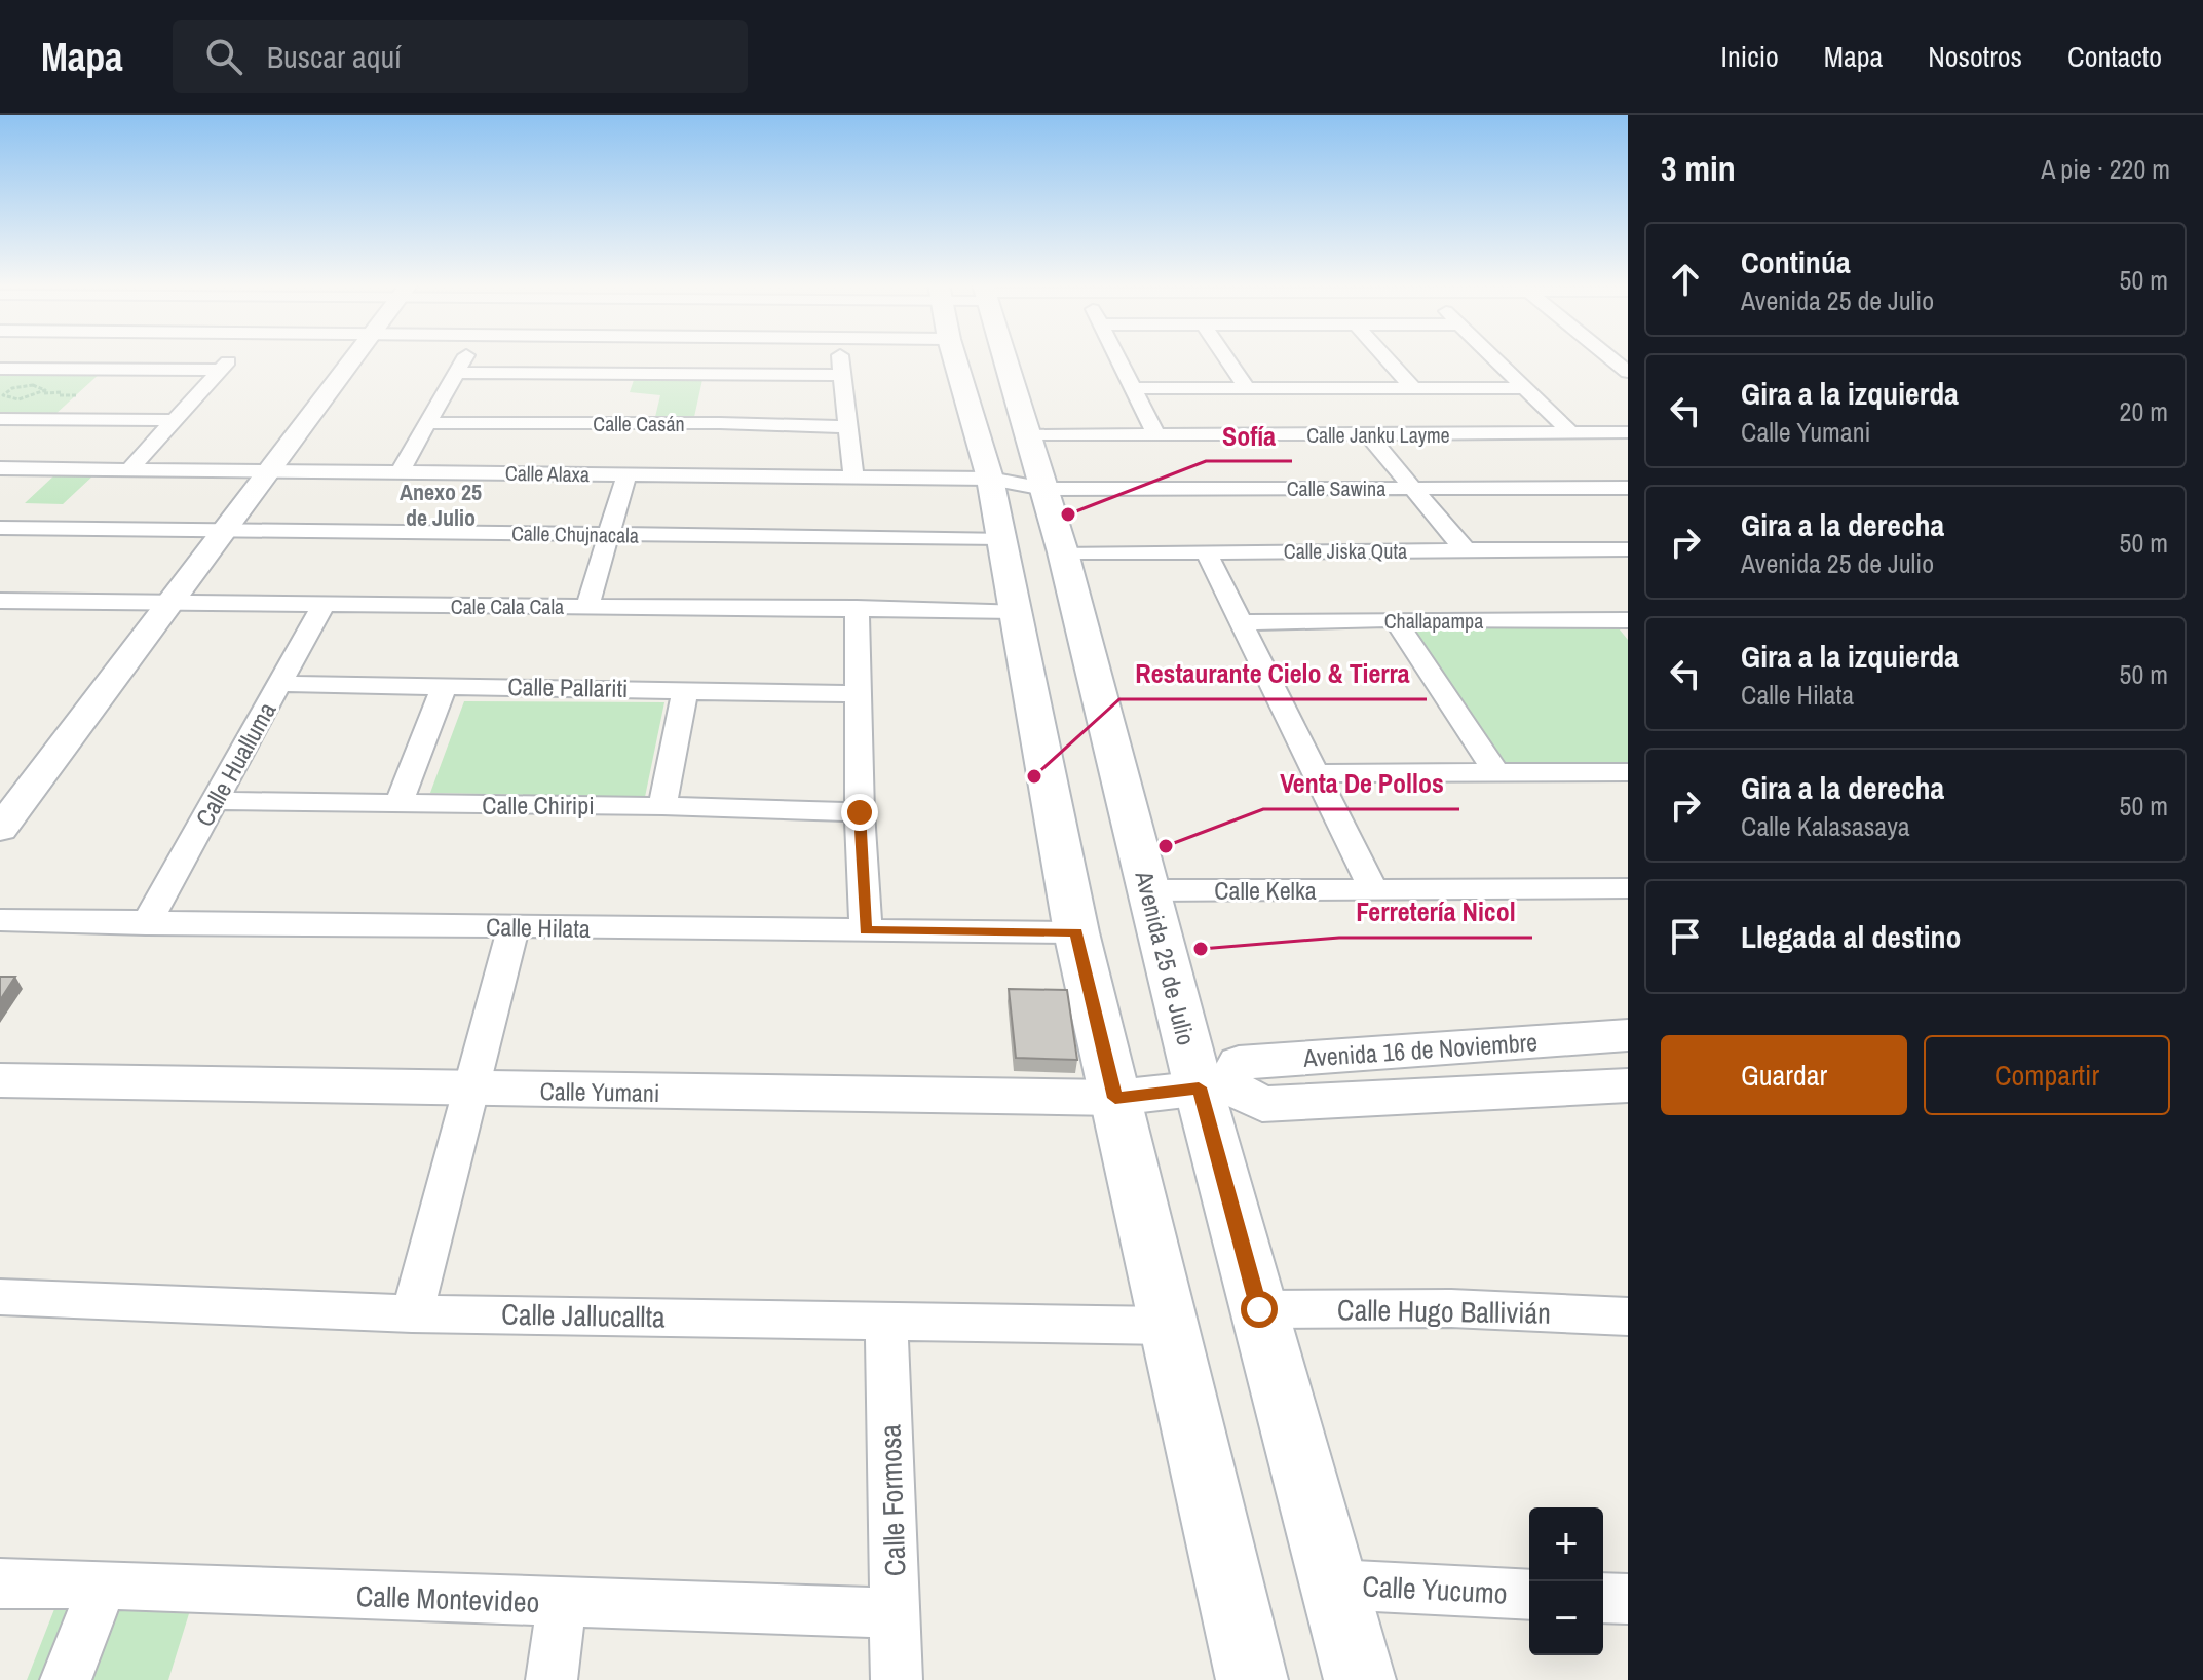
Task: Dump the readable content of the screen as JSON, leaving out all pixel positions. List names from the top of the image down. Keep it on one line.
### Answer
{"streets":{"main road":["Avenida 25 de Julio"],"street":["Calle Casán","Calle Janku Layme","Calle Alaxa","Calle Sawina","Calle Chujnacala","Calle Jiska Quta","Cale Cala Cala","Challapampa","Calle Pallariti","Calle Hualluma","Calle Chiripi","Calle Kelka","Calle Hilata","Avenida 16 de Noviembre","Calle Yumani","Calle Hugo Ballivián","Calle Jallucallta","Calle Formosa","Calle Yucumo","Calle Montevideo"]},"crossings":[["Calle Janku Layme","Avenida 25 de Julio"],["Calle Alaxa","Calle Sawina"],["Calle Alaxa","Avenida 25 de Julio"],["Calle Sawina","Avenida 25 de Julio"],["Calle Jiska Quta","Avenida 25 de Julio"],["Cale Cala Cala","Calle Hualluma"],["Calle Pallariti","Calle Hualluma"],["Calle Hualluma","Calle Chiripi"],["Calle Hualluma","Calle Hilata"],["Calle Kelka","Avenida 25 de Julio"],["Avenida 25 de Julio","Avenida 16 de Noviembre"],["Avenida 25 de Julio","Calle Yumani"],["Avenida 25 de Julio","Calle Hugo Ballivián"],["Avenida 25 de Julio","Calle Yucumo"],["Avenida 16 de Noviembre","Calle Yumani"],["Calle Jallucallta","Calle Formosa"],["Calle Formosa","Calle Montevideo"]],"districts":["Anexo 25 de Julio"],"places":["Sofía","Restaurante Cielo & Tierra","Venta De Pollos","Ferretería Nicol"],"page":{"header":"Mapa","search":"Buscar aquí","nav":["Inicio","Mapa","Nosotros","Contacto"],"heading":["3 min","A pie · 220 m"],"list":[["Continúa","Avenida 25 de Julio","50 m"],["Gira a la izquierda","Calle Yumani","20 m"],["Gira a la derecha","Avenida 25 de Julio","50 m"],["Gira a la izquierda","Calle Hilata","50 m"],["Gira a la derecha","Calle Kalasasaya","50 m"],"Llegada al destino"],"buttons":["Guardar","Compartir"],"map_buttons":["+","−"]}}
